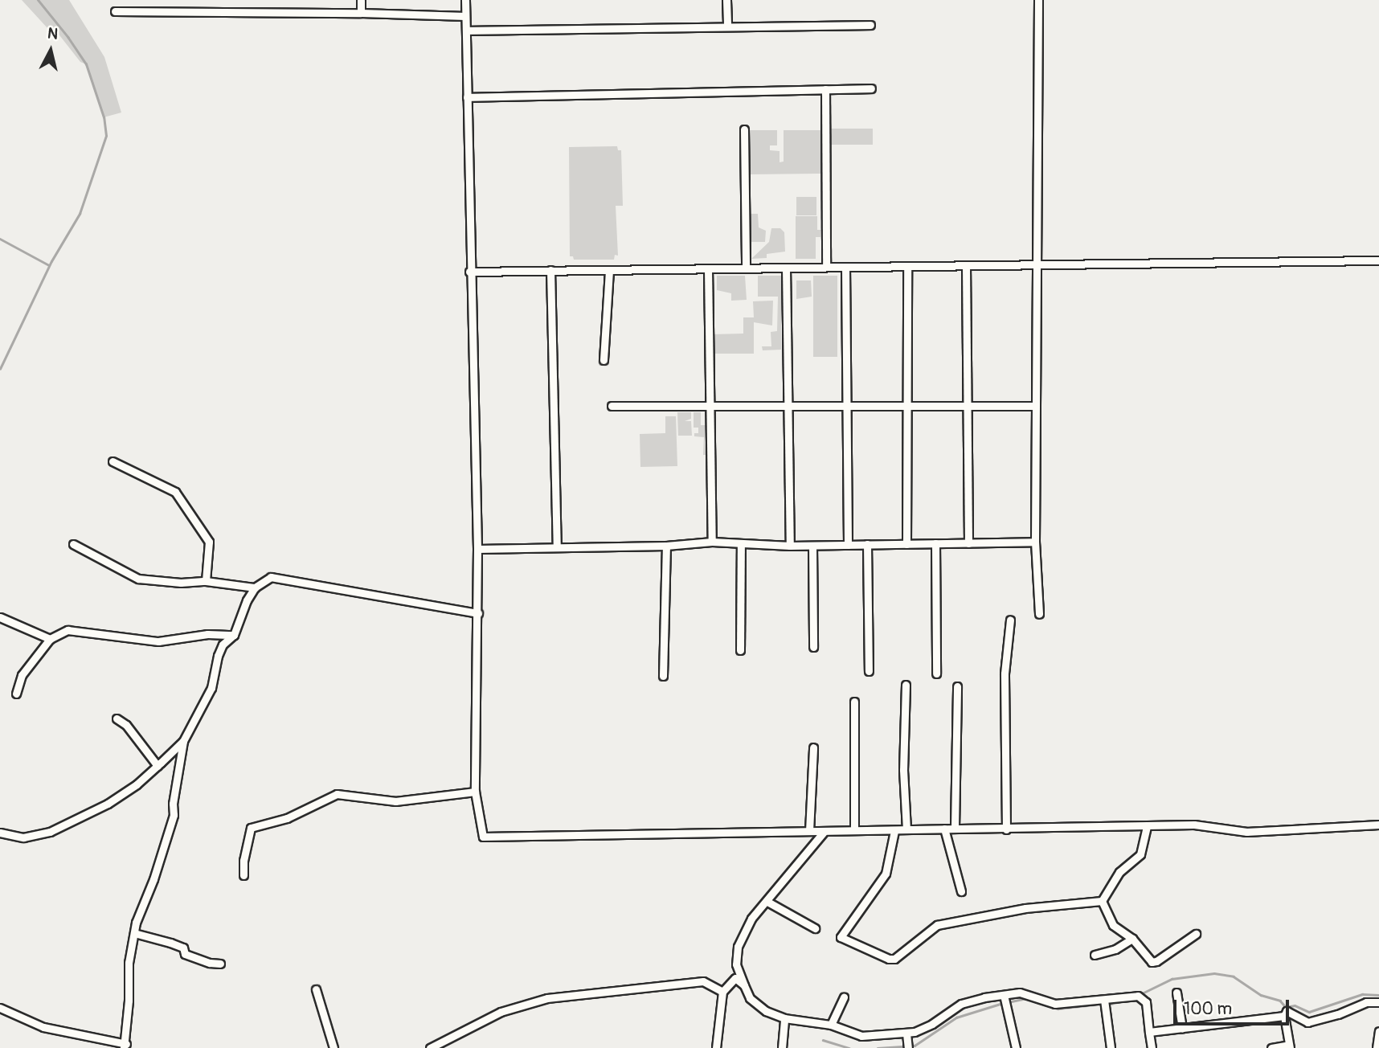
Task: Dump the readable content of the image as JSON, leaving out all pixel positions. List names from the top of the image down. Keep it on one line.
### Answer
{"scale_bar":"100 m","north":"top"}
